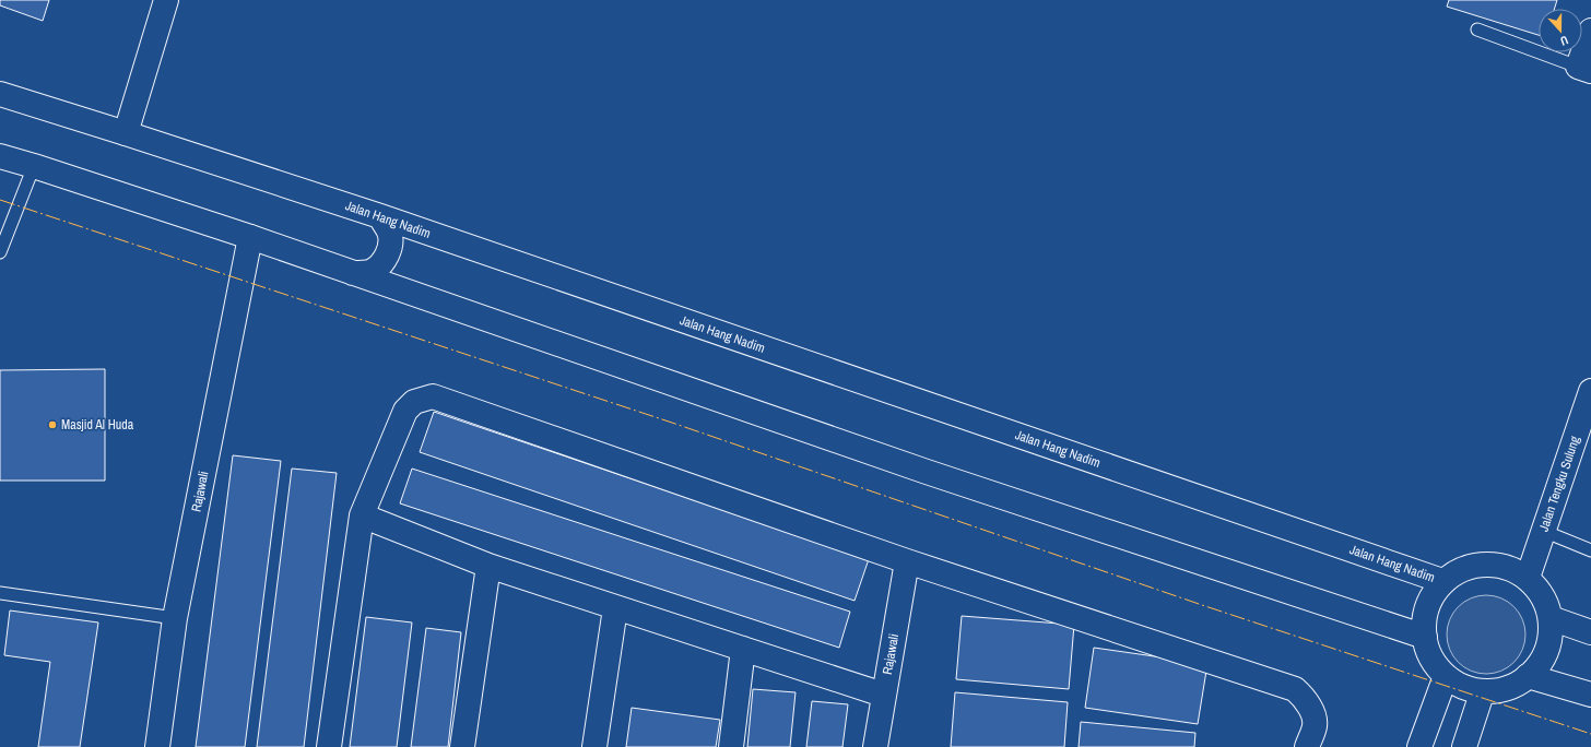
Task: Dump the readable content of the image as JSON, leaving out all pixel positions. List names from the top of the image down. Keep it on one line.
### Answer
{"streets":{"street":["Jalan Hang Nadim","Jalan Tengku Sulung","Rajawali"]},"crossings":[["Jalan Hang Nadim","Jalan Tengku Sulung"]],"places":["Masjid Al Huda"],"north":"bottom"}
